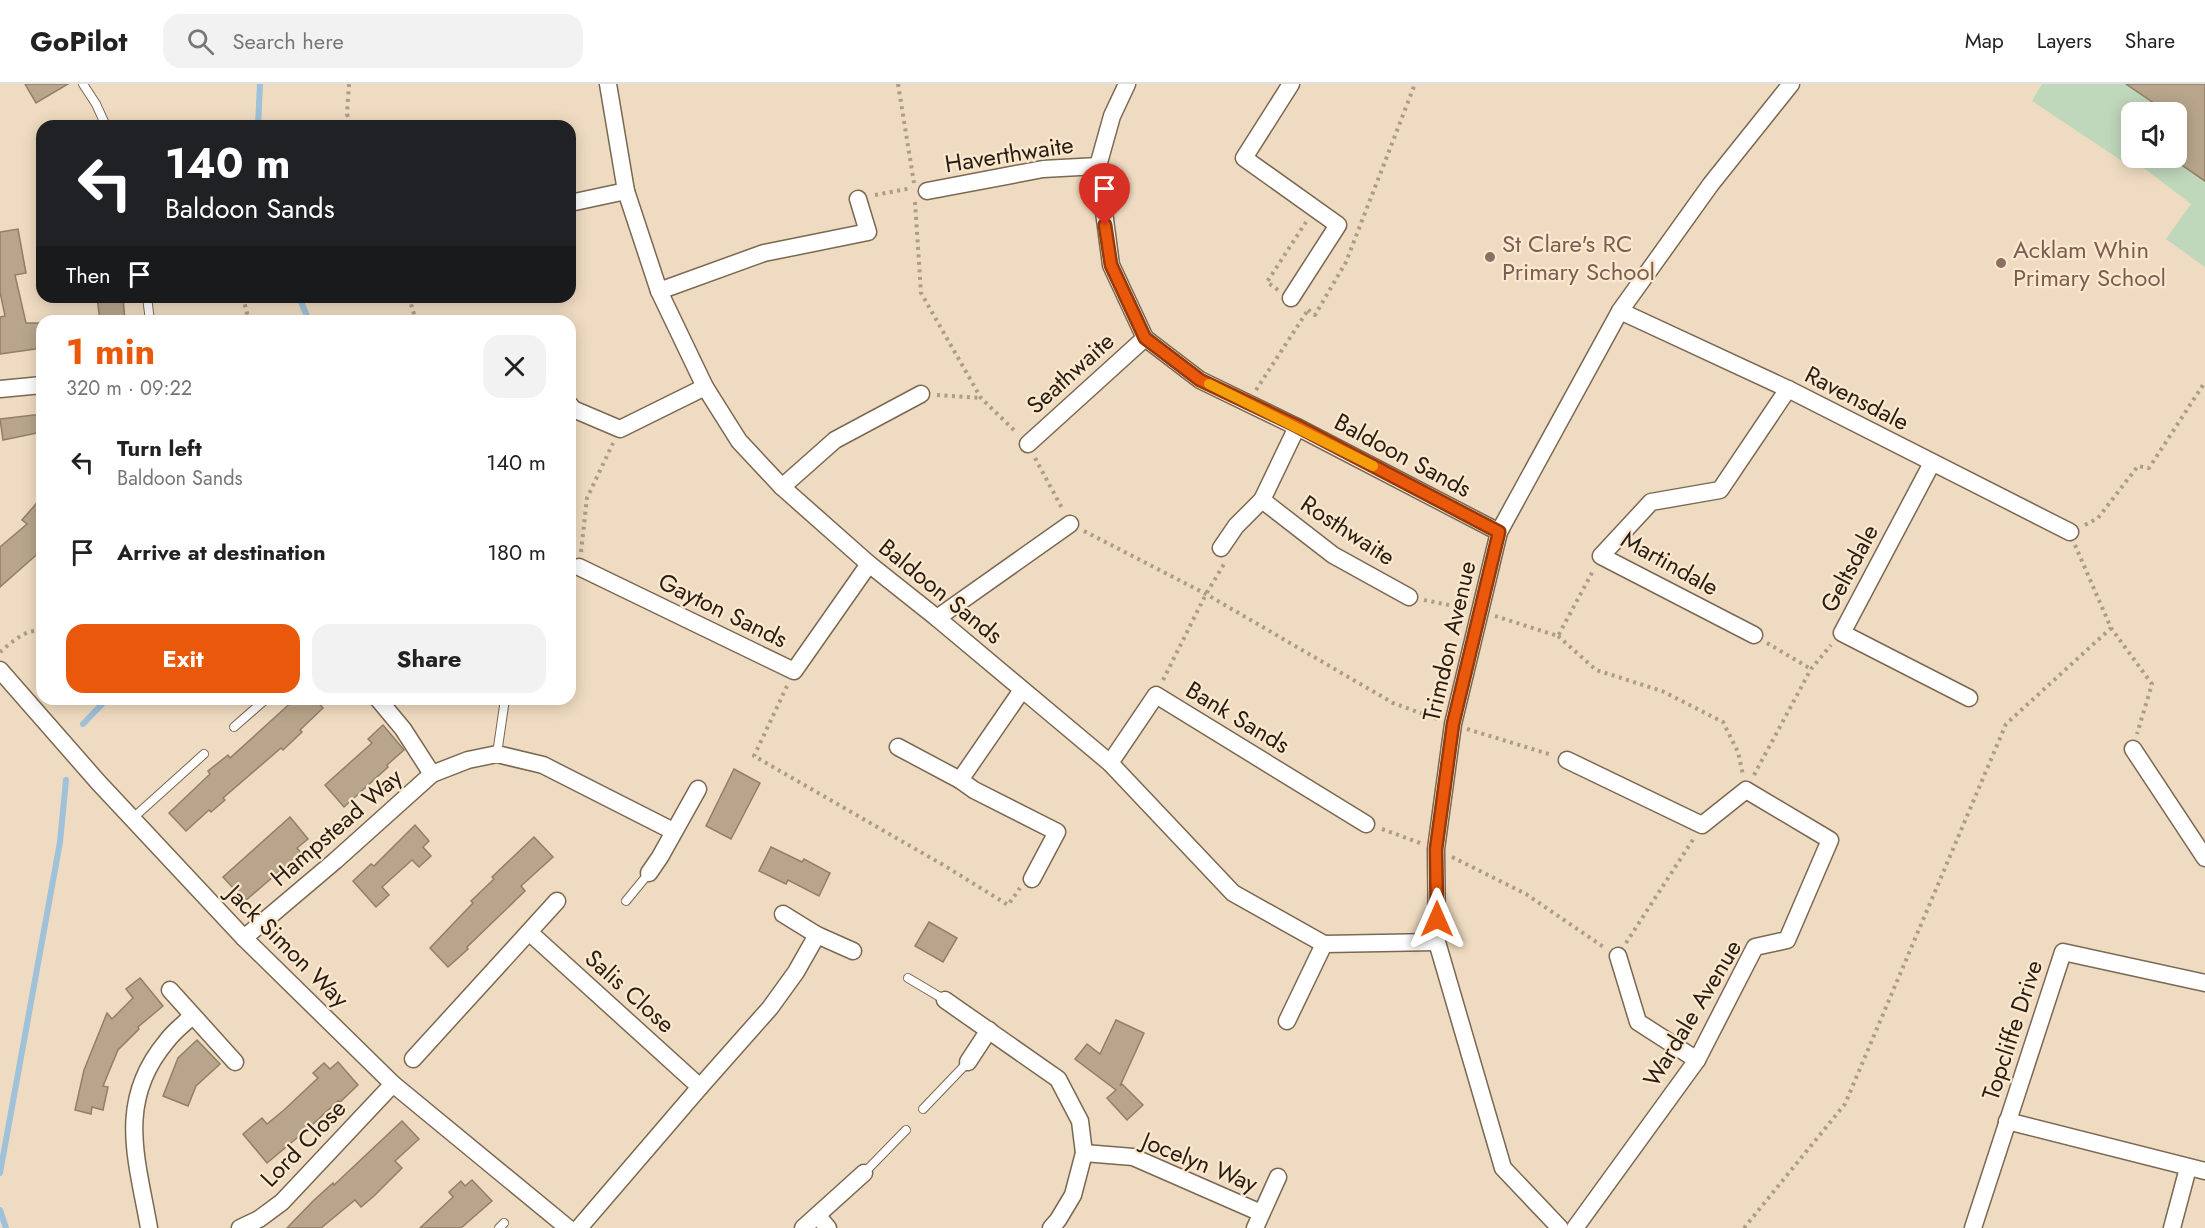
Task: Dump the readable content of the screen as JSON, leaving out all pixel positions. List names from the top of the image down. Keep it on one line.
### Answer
{"streets":{"street":["Haverthwaite","Seathwaite","Ravensdale","Baldoon Sands","Rosthwaite","Martindale","Geltsdale","Gayton Sands","Trimdon Avenue","Bank Sands","Hampstead Way","Jack Simon Way","Salis Close","Wardale Avenue","Topcliffe Drive","Lord Close","Jocelyn Way"]},"crossings":[["Haverthwaite","Baldoon Sands"],["Seathwaite","Baldoon Sands"],["Ravensdale","Martindale"],["Ravensdale","Geltsdale"],["Ravensdale","Trimdon Avenue"],["Baldoon Sands","Rosthwaite"],["Baldoon Sands","Gayton Sands"],["Baldoon Sands","Trimdon Avenue"],["Baldoon Sands","Bank Sands"],["Hampstead Way","Jack Simon Way"],["Jack Simon Way","Lord Close"]],"places":["St Clare's RC Primary School","Acklam Whin Primary School"],"page":{"header":"GoPilot","search":"Search here","nav":["Map","Layers","Share"],"turn":["140 m","Baldoon Sands"],"then":"Then","heading":["1 min","320 m · 09:22"],"list":[{"name":"Turn left","note":"Baldoon Sands","value":"140 m"},{"name":"Arrive at destination","value":"180 m"}],"buttons":["Exit","Share"]}}
